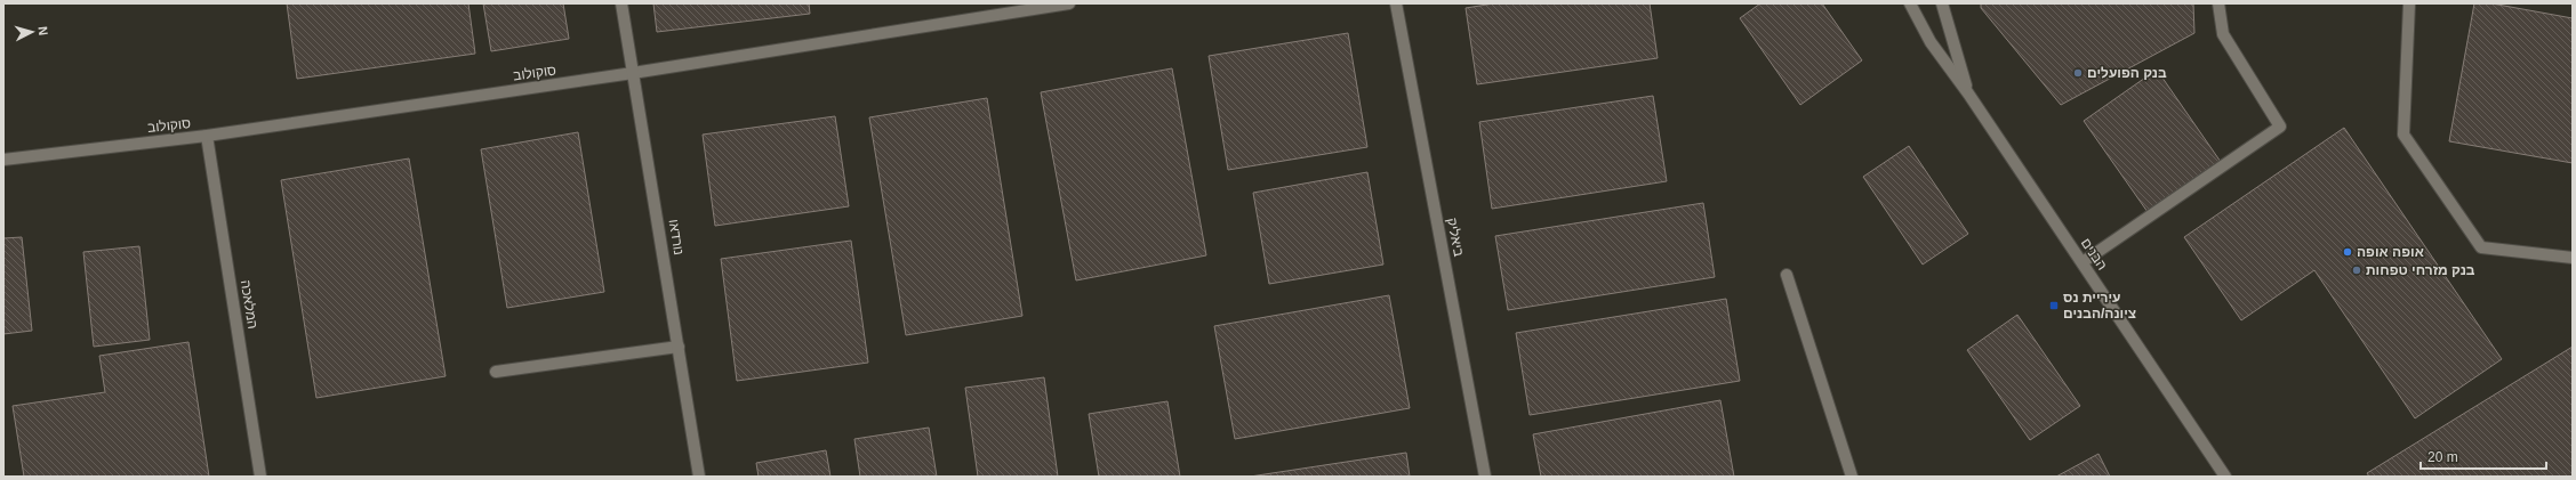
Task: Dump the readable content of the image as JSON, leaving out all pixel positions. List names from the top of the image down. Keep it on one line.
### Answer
{"streets":{"street":["סוקולוב","נורדאו","ביאליק","הבנים","המלאכה"]},"crossings":[["סוקולוב","נורדאו"],["סוקולוב","המלאכה"]],"places":{"other":["בנק הפועלים","אופה אופה","בנק מזרחי טפחות"],"transit":["עיריית נס ציונה/הבנים"]},"scale_bar":"20 m","north":"right"}
